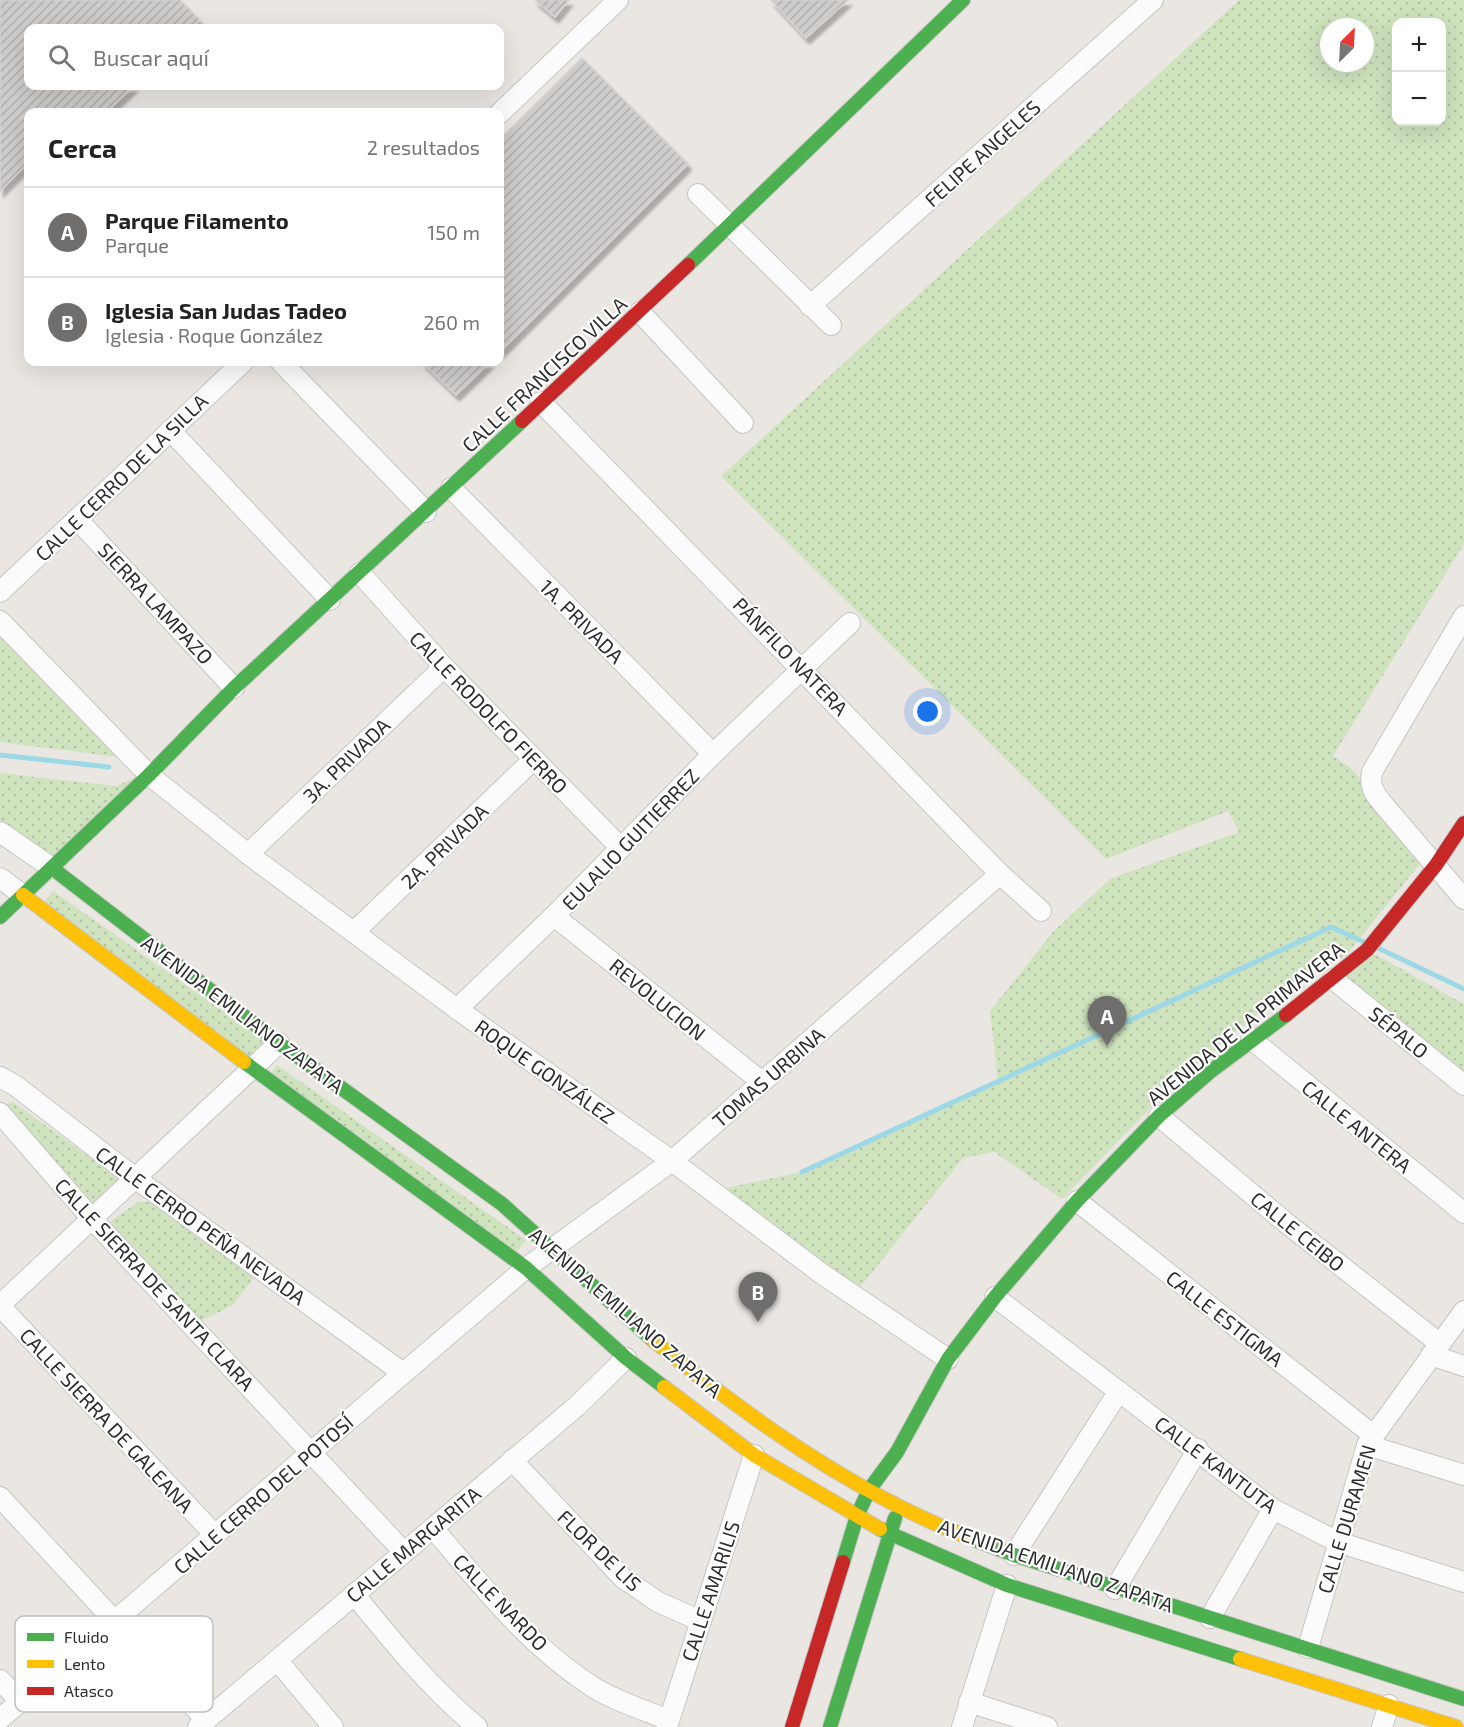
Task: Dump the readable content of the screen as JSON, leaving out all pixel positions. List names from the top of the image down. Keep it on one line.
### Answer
{"streets":{"street":["FELIPE ANGELES","CALLE FRANCISCO VILLA","CALLE CERRO DE LA SILLA","SIERRA LAMPAZO","1A. PRIVADA","PÁNFILO NATERA","CALLE RODOLFO FIERRO","3A. PRIVADA","EULALIO GUITIERREZ","2A. PRIVADA","REVOLUCION","AVENIDA EMILIANO ZAPATA","AVENIDA DE LA PRIMAVERA","SÉPALO","ROQUE GONZÁLEZ","TOMAS URBINA","CALLE ANTERA","CALLE CERRO PEÑA NEVADA","CALLE CEIBO","CALLE SIERRA DE SANTA CLARA","CALLE ESTIGMA","CALLE SIERRA DE GALEANA","CALLE KANTUTA","CALLE CERRO DEL POTOSÍ","CALLE DURAMEN","CALLE MARGARITA","FLOR DE LIS","CALLE AMARILIS","CALLE NARDO"]},"crossings":[["CALLE FRANCISCO VILLA","SIERRA LAMPAZO"],["CALLE FRANCISCO VILLA","1A. PRIVADA"],["CALLE FRANCISCO VILLA","PÁNFILO NATERA"],["CALLE FRANCISCO VILLA","CALLE RODOLFO FIERRO"],["CALLE FRANCISCO VILLA","AVENIDA EMILIANO ZAPATA"],["CALLE FRANCISCO VILLA","ROQUE GONZÁLEZ"],["CALLE CERRO DE LA SILLA","SIERRA LAMPAZO"],["1A. PRIVADA","EULALIO GUITIERREZ"],["PÁNFILO NATERA","EULALIO GUITIERREZ"],["PÁNFILO NATERA","TOMAS URBINA"],["CALLE RODOLFO FIERRO","3A. PRIVADA"],["CALLE RODOLFO FIERRO","EULALIO GUITIERREZ"],["CALLE RODOLFO FIERRO","2A. PRIVADA"],["3A. PRIVADA","ROQUE GONZÁLEZ"],["EULALIO GUITIERREZ","REVOLUCION"],["EULALIO GUITIERREZ","ROQUE GONZÁLEZ"],["2A. PRIVADA","ROQUE GONZÁLEZ"],["REVOLUCION","TOMAS URBINA"],["AVENIDA EMILIANO ZAPATA","AVENIDA DE LA PRIMAVERA"],["AVENIDA EMILIANO ZAPATA","TOMAS URBINA"],["AVENIDA EMILIANO ZAPATA","CALLE CERRO DEL POTOSÍ"],["AVENIDA EMILIANO ZAPATA","CALLE DURAMEN"],["AVENIDA EMILIANO ZAPATA","CALLE MARGARITA"],["AVENIDA EMILIANO ZAPATA","CALLE AMARILIS"],["AVENIDA DE LA PRIMAVERA","SÉPALO"],["AVENIDA DE LA PRIMAVERA","ROQUE GONZÁLEZ"],["AVENIDA DE LA PRIMAVERA","CALLE ANTERA"],["AVENIDA DE LA PRIMAVERA","CALLE CEIBO"],["AVENIDA DE LA PRIMAVERA","CALLE ESTIGMA"],["AVENIDA DE LA PRIMAVERA","CALLE KANTUTA"],["ROQUE GONZÁLEZ","TOMAS URBINA"],["TOMAS URBINA","CALLE CERRO DEL POTOSÍ"],["CALLE CERRO PEÑA NEVADA","CALLE CERRO DEL POTOSÍ"],["CALLE CEIBO","CALLE DURAMEN"],["CALLE SIERRA DE SANTA CLARA","CALLE CERRO DEL POTOSÍ"],["CALLE SIERRA DE SANTA CLARA","CALLE MARGARITA"],["CALLE ESTIGMA","CALLE DURAMEN"],["CALLE SIERRA DE GALEANA","CALLE CERRO DEL POTOSÍ"],["CALLE KANTUTA","CALLE DURAMEN"],["CALLE MARGARITA","FLOR DE LIS"],["CALLE MARGARITA","CALLE NARDO"],["FLOR DE LIS","CALLE AMARILIS"],["CALLE AMARILIS","CALLE NARDO"]],"legend":["Fluido","Lento","Atasco"],"north":"top right","page":{"map_buttons":["+","−"],"search":"Buscar aquí","heading":["Cerca","2 resultados"],"list":[{"mark":"A","name":"Parque Filamento","note":"Parque","value":"150 m"},{"mark":"B","name":"Iglesia San Judas Tadeo","note":"Iglesia · Roque González","value":"260 m"}],"pins":["A","B"]}}
